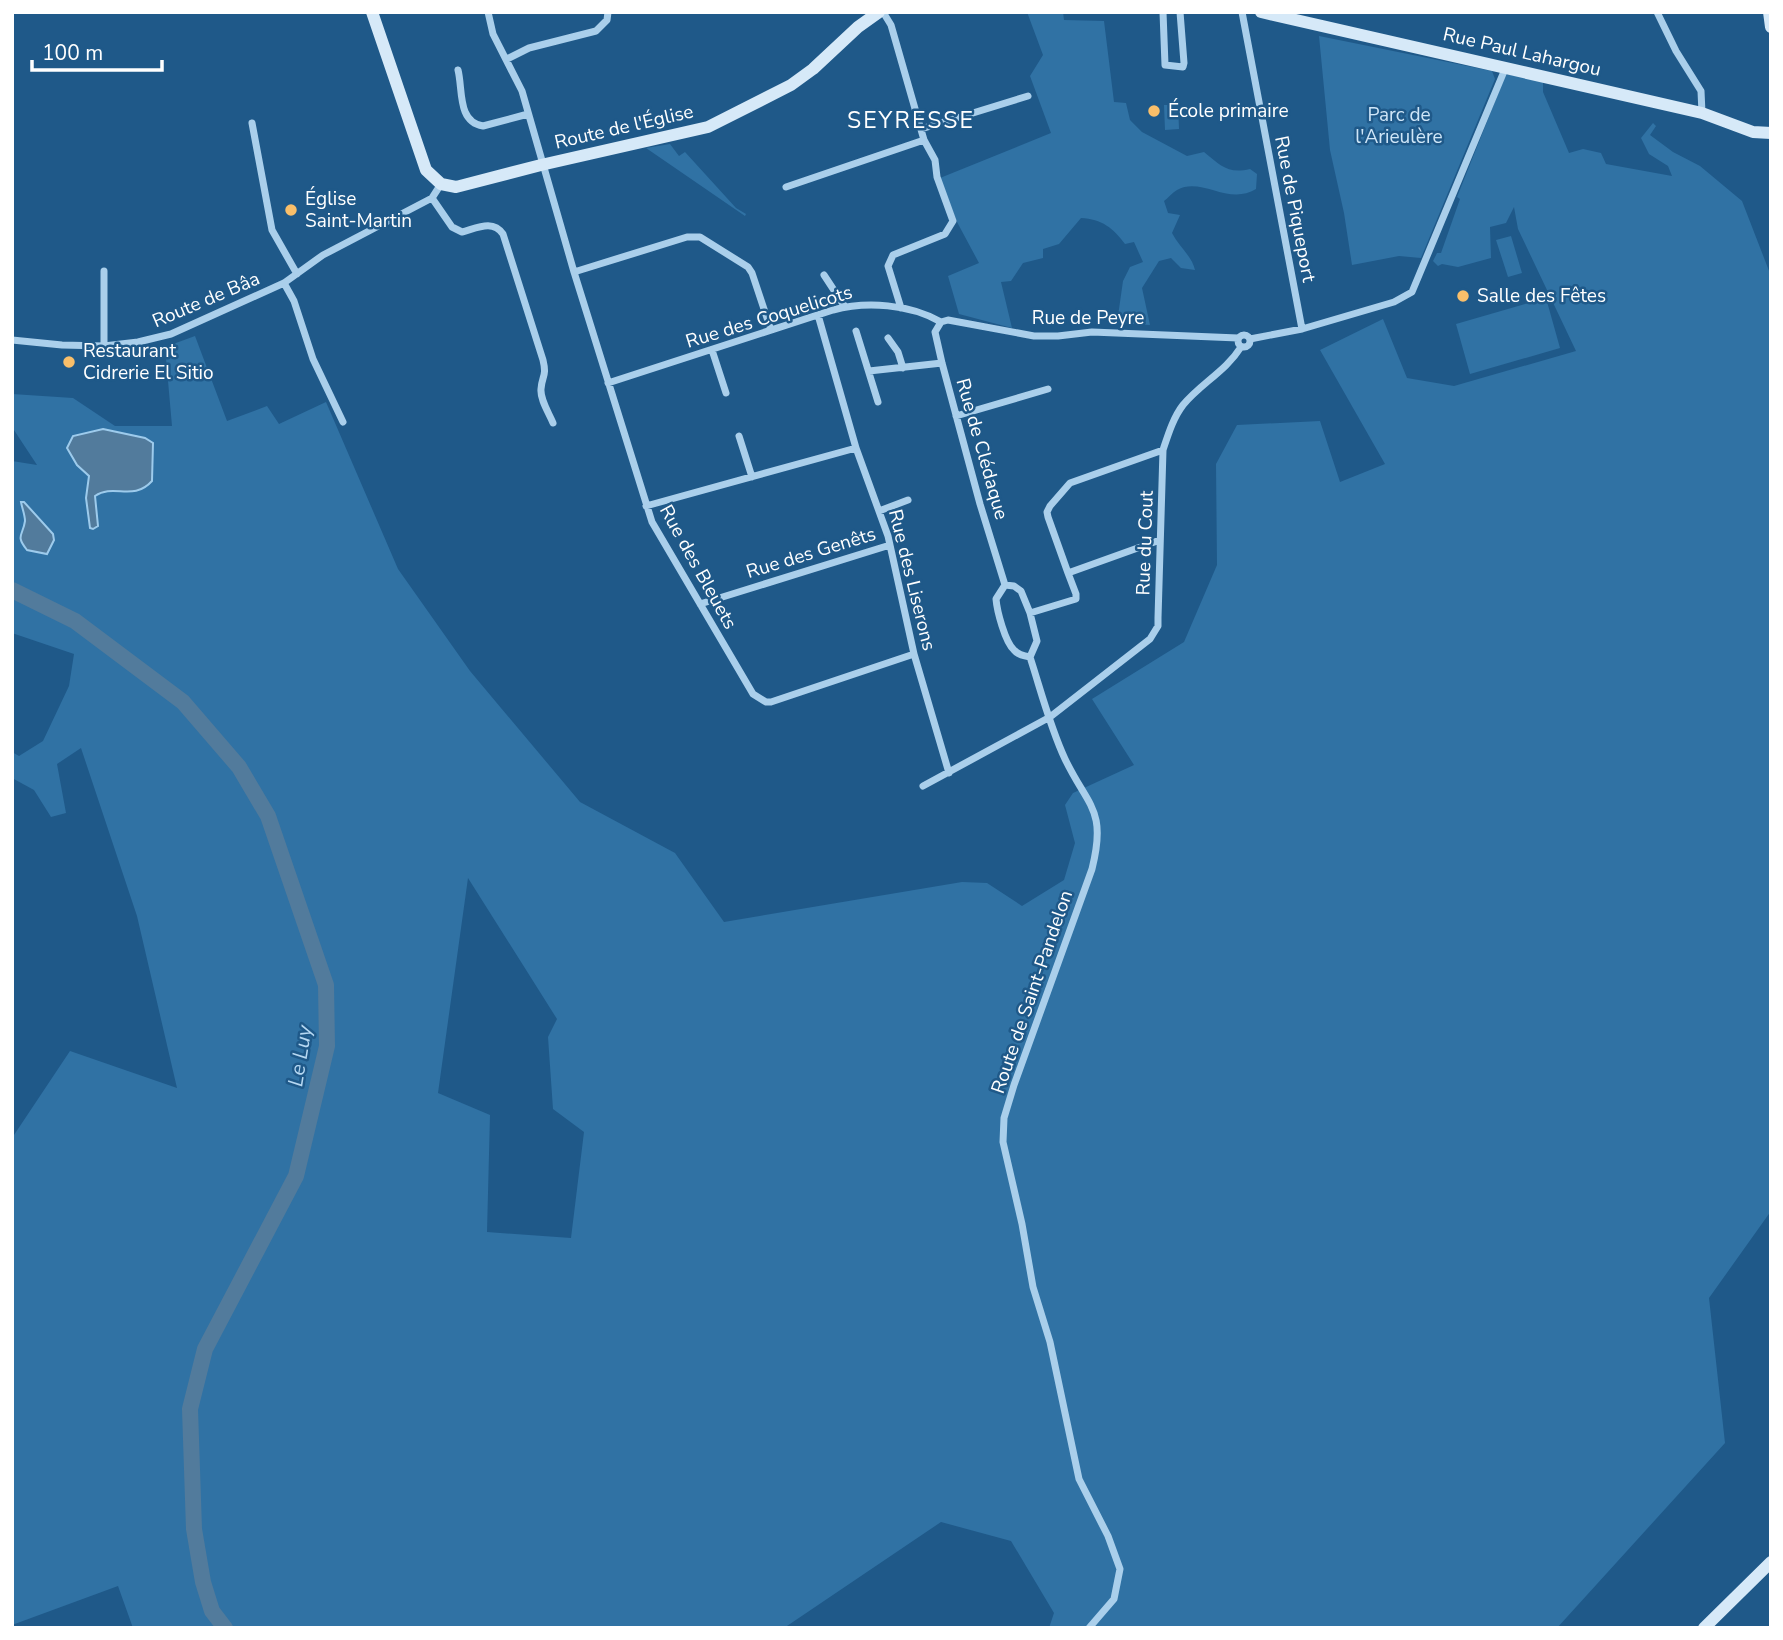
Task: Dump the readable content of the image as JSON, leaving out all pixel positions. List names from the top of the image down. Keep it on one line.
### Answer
{"streets":{"street":["Rue Paul Lahargou","Route de l'Église","Rue de Piqueport","Route de Bâa","Rue des Coquelicots","Rue de Peyre","Rue de Clédaque","Rue du Cout","Rue des Genêts","Rue des Bleuets","Rue des Liserons","Route de Saint-Pandelon"]},"crossings":[["Rue Paul Lahargou","Rue de Peyre"],["Route de l'Église","Rue des Bleuets"],["Rue de Piqueport","Rue de Peyre"],["Rue des Coquelicots","Rue de Peyre"],["Rue des Coquelicots","Rue de Clédaque"],["Rue des Coquelicots","Rue des Bleuets"],["Rue des Coquelicots","Rue des Liserons"],["Rue de Peyre","Rue de Clédaque"],["Rue de Peyre","Rue du Cout"],["Rue de Clédaque","Rue du Cout"],["Rue de Clédaque","Route de Saint-Pandelon"],["Rue du Cout","Rue des Liserons"],["Rue du Cout","Route de Saint-Pandelon"],["Rue des Genêts","Rue des Bleuets"],["Rue des Genêts","Rue des Liserons"],["Rue des Bleuets","Rue des Liserons"]],"districts":["SEYRESSE"],"water":["Le Luy"],"parks":["Parc de l'Arieulère"],"places":["École primaire","Église Saint-Martin","Salle des Fêtes","Restaurant Cidrerie El Sitio"],"scale_bar":"100 m"}
